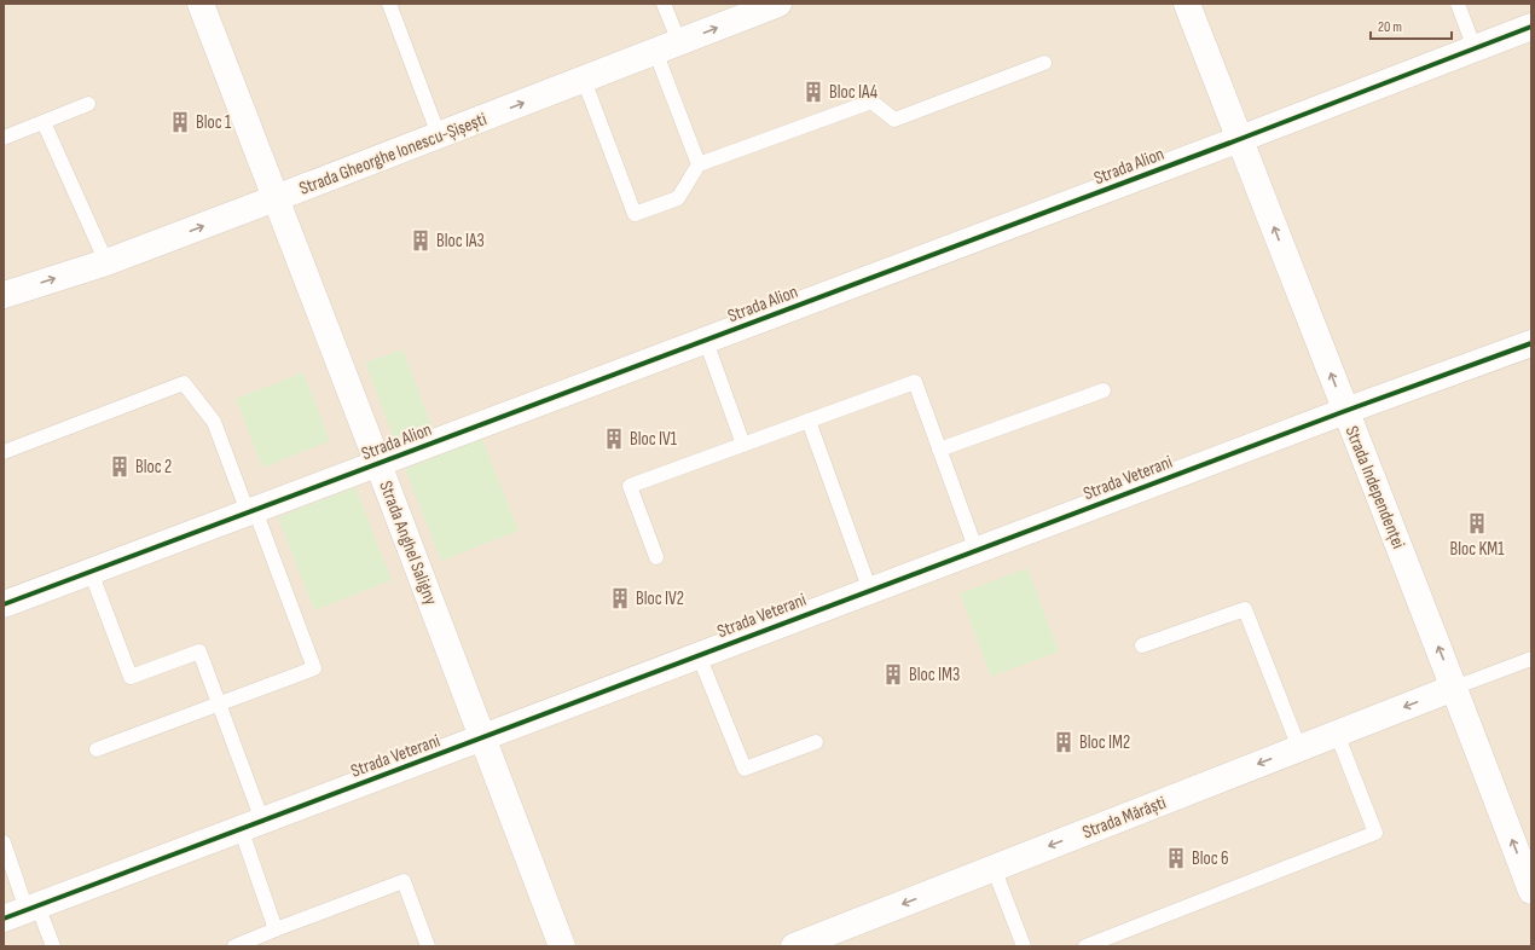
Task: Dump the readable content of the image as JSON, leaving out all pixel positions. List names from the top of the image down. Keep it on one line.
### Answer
{"streets":{"street":["Strada Gheorghe Ionescu-Șișești","Strada Alion","Strada Veterani","Strada Independenței","Strada Anghel Saligny","Strada Mărăști"]},"crossings":[["Strada Gheorghe Ionescu-Șișești","Strada Anghel Saligny"],["Strada Alion","Strada Independenței"],["Strada Alion","Strada Anghel Saligny"],["Strada Veterani","Strada Independenței"],["Strada Veterani","Strada Anghel Saligny"],["Strada Independenței","Strada Mărăști"]],"one_way":["Strada Gheorghe Ionescu-Șișești","Strada Independenței","Strada Mărăști"],"places":{"building":["Bloc IA4","Bloc 1","Bloc IA3","Bloc IV1","Bloc 2","Bloc KM1","Bloc IV2","Bloc IM3","Bloc IM2","Bloc 6"]},"scale_bar":"20 m"}
